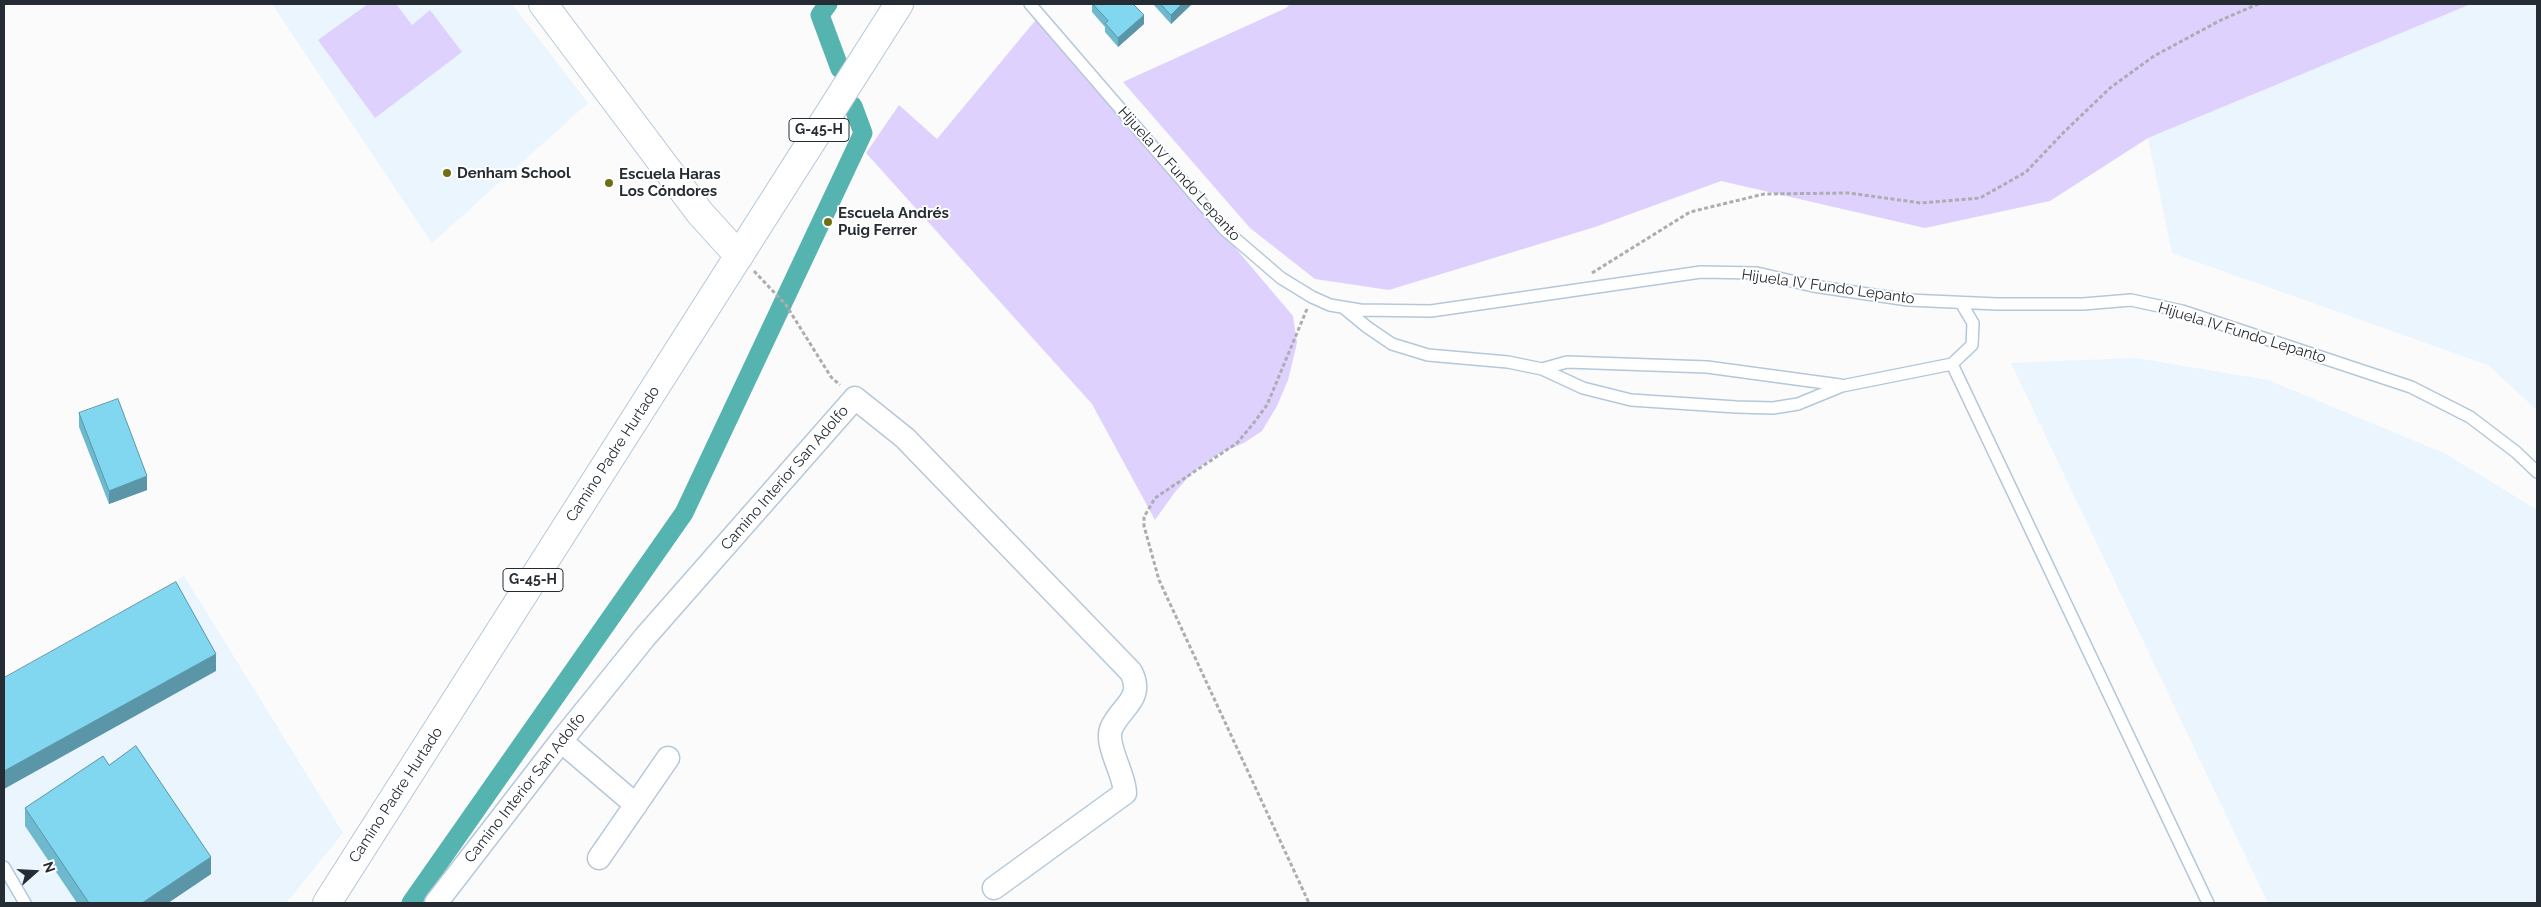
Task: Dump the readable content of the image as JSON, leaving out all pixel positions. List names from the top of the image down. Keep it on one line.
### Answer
{"streets":{"main road":["G-45-H","Camino Padre Hurtado"],"street":["Camino Interior San Adolfo"],"lane":["Hijuela IV Fundo Lepanto"]},"places":["Denham School","Escuela Haras Los Cóndores","Escuela Andrés Puig Ferrer"],"north":"right"}
